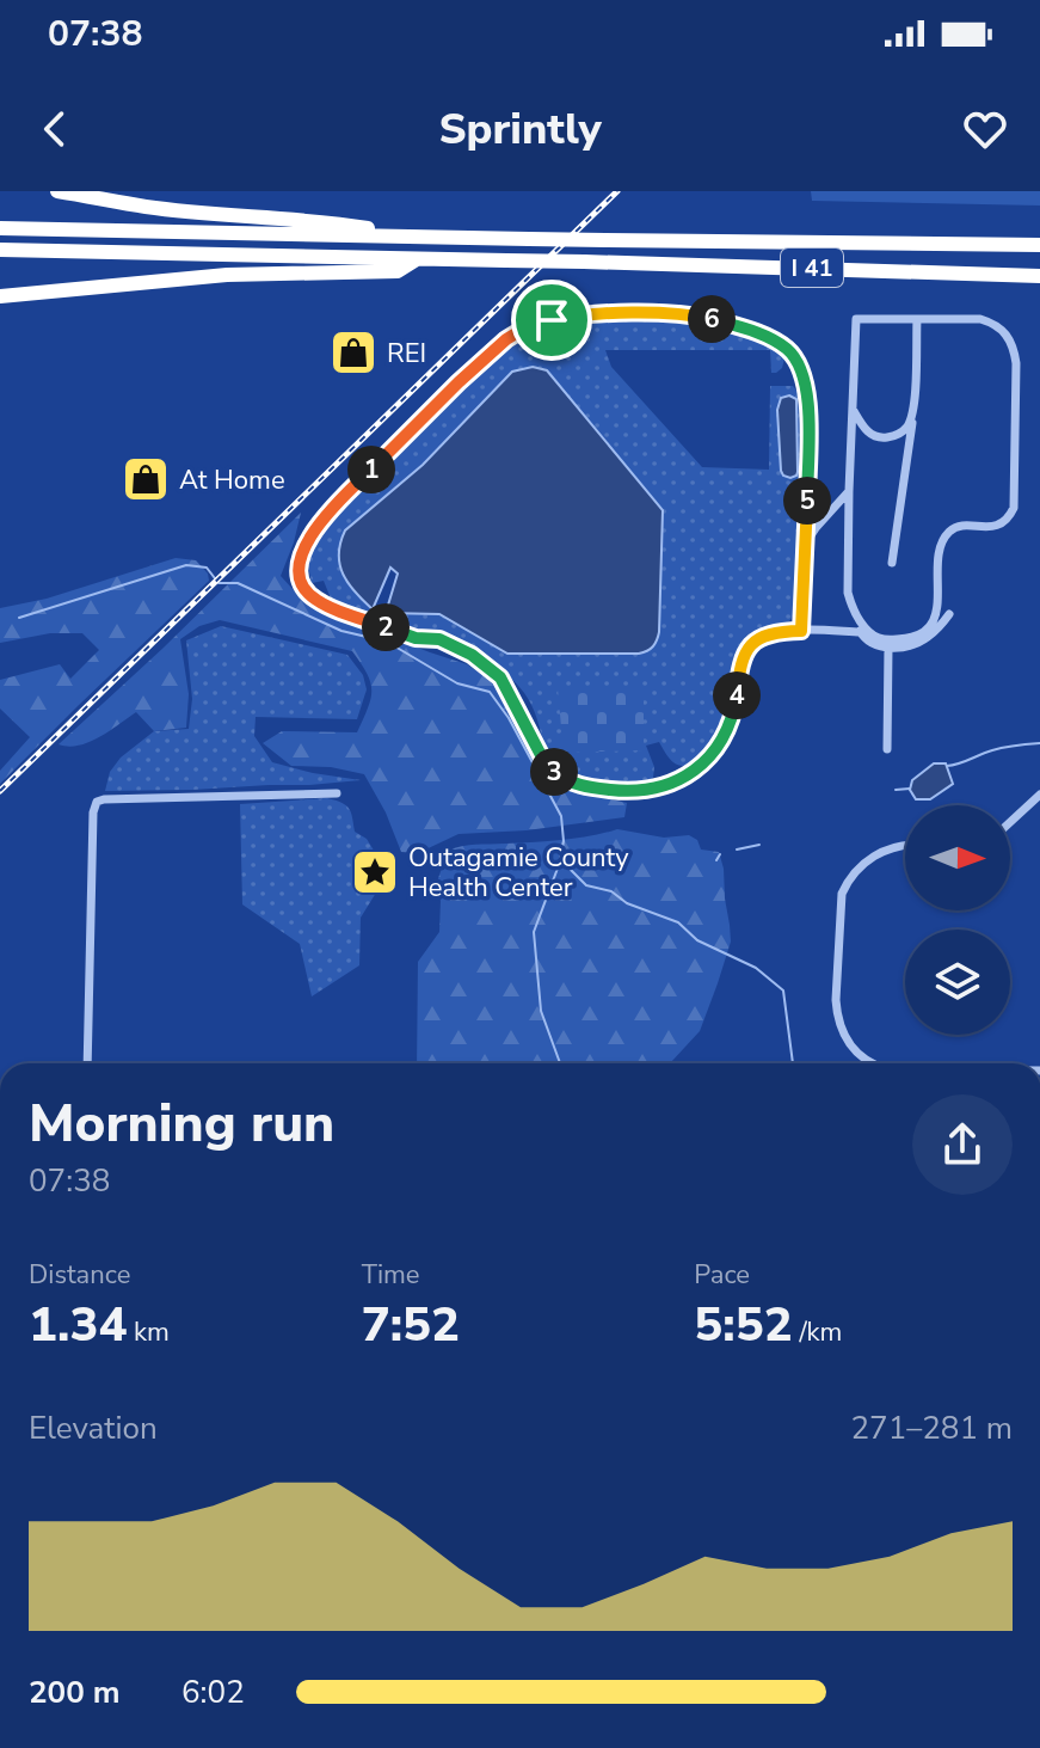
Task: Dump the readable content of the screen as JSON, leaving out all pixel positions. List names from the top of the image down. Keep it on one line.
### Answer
{"streets":{"highway":["I 41"]},"places":{"shop":["REI","At Home"],"place":["Outagamie County Health Center"]},"north":"right","page":{"status":"07:38","header":"Sprintly","pins":["6","1","5","2","4","3"],"heading":["Morning run","07:38"],"stats":[["Distance","1.34 km"],["Time","7:52"],["Pace","5:52 /km"]],"chart":["Elevation","271–281 m"],"list":[{"name":"200 m","note":"6:02"}]}}
